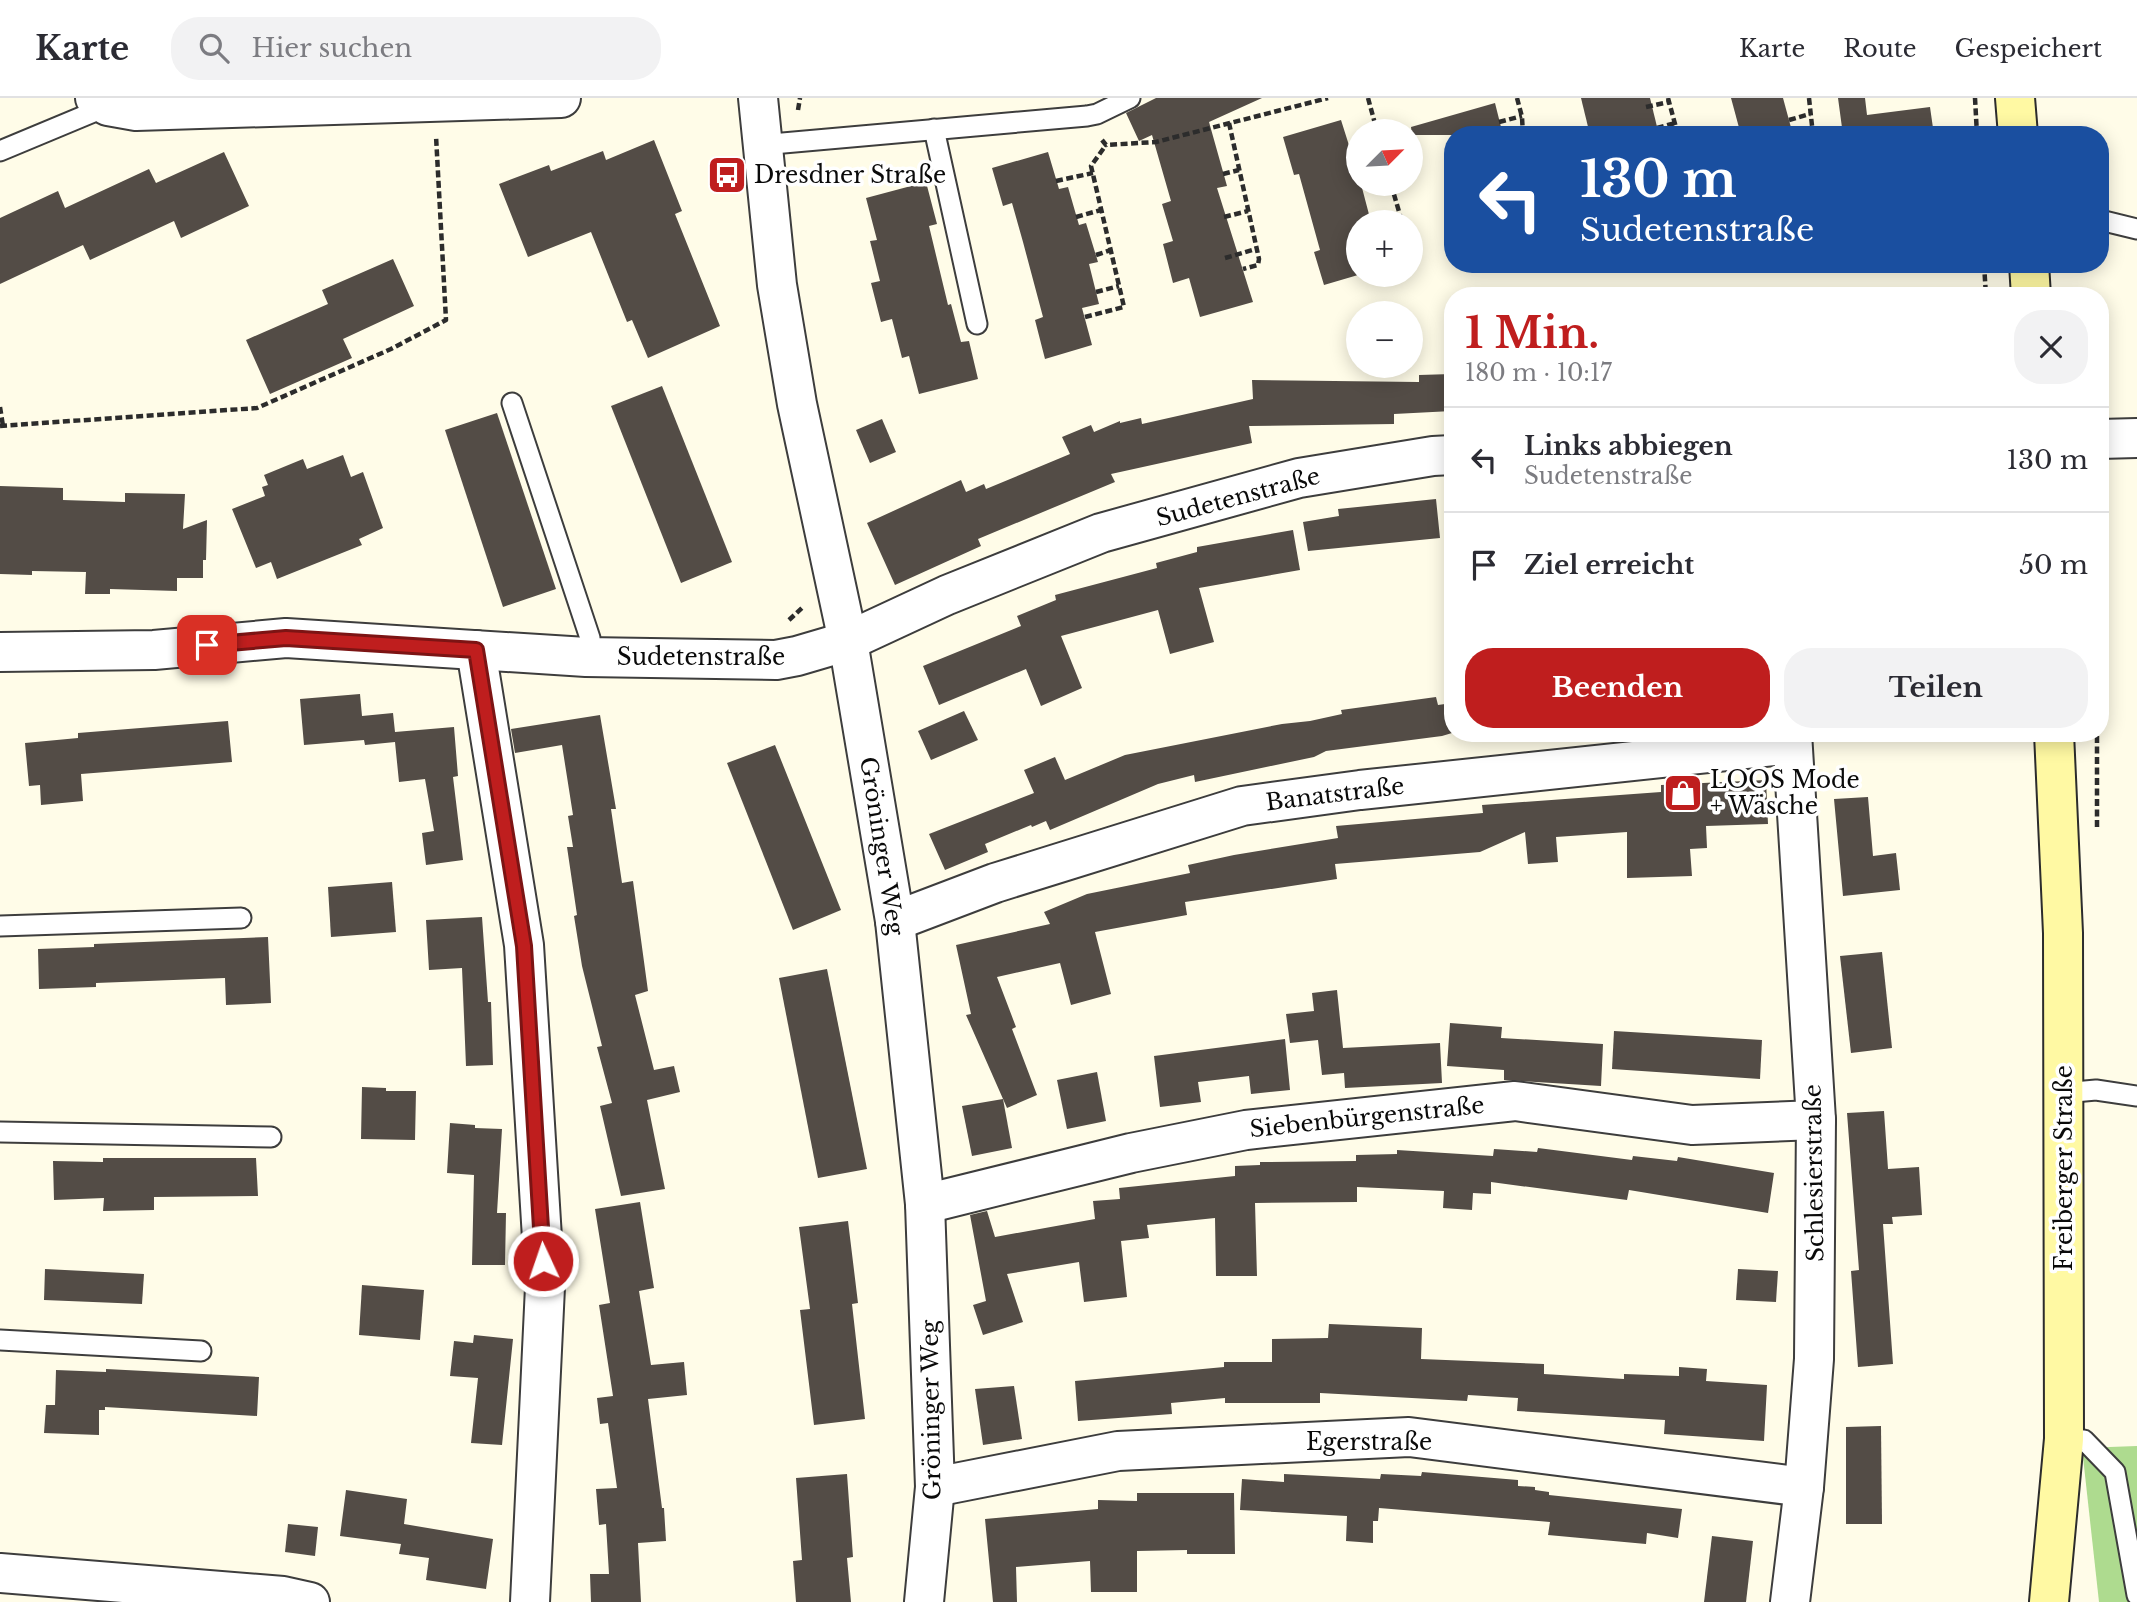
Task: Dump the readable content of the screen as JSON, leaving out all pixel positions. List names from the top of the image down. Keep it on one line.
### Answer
{"streets":{"main road":["Freiberger Straße"],"street":["Sudetenstraße","Banatstraße","Gröninger Weg","Siebenbürgenstraße","Schlesierstraße","Egerstraße"]},"crossings":[["Sudetenstraße","Gröninger Weg"],["Banatstraße","Gröninger Weg"],["Gröninger Weg","Siebenbürgenstraße"],["Gröninger Weg","Egerstraße"],["Siebenbürgenstraße","Schlesierstraße"],["Schlesierstraße","Egerstraße"]],"places":{"bus stop":["Dresdner Straße"],"shop":["LOOS Mode + Wäsche"]},"north":"top right","page":{"header":"Karte","search":"Hier suchen","nav":["Karte","Route","Gespeichert"],"map_buttons":["+","−"],"turn":["130 m","Sudetenstraße"],"heading":["1 Min.","180 m · 10:17"],"list":[{"name":"Links abbiegen","note":"Sudetenstraße","value":"130 m"},{"name":"Ziel erreicht","value":"50 m"}],"buttons":["Beenden","Teilen"]}}
